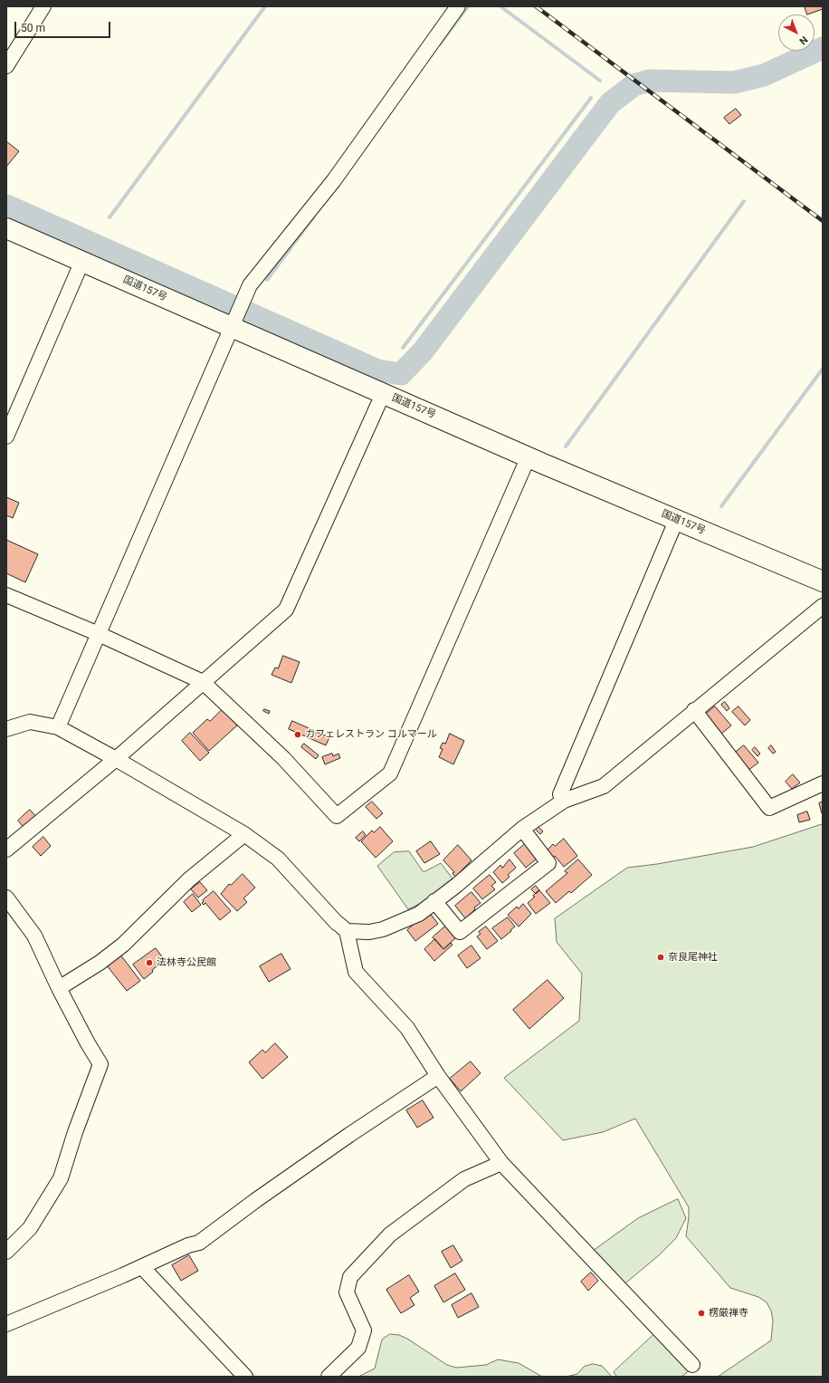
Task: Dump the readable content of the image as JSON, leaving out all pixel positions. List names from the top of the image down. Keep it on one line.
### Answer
{"streets":{"highway":["国道157号"]},"places":["カフェレストラン コルマール","奈良尾神社","法林寺公民館","楞厳禅寺"],"scale_bar":"50 m","north":"bottom right"}
